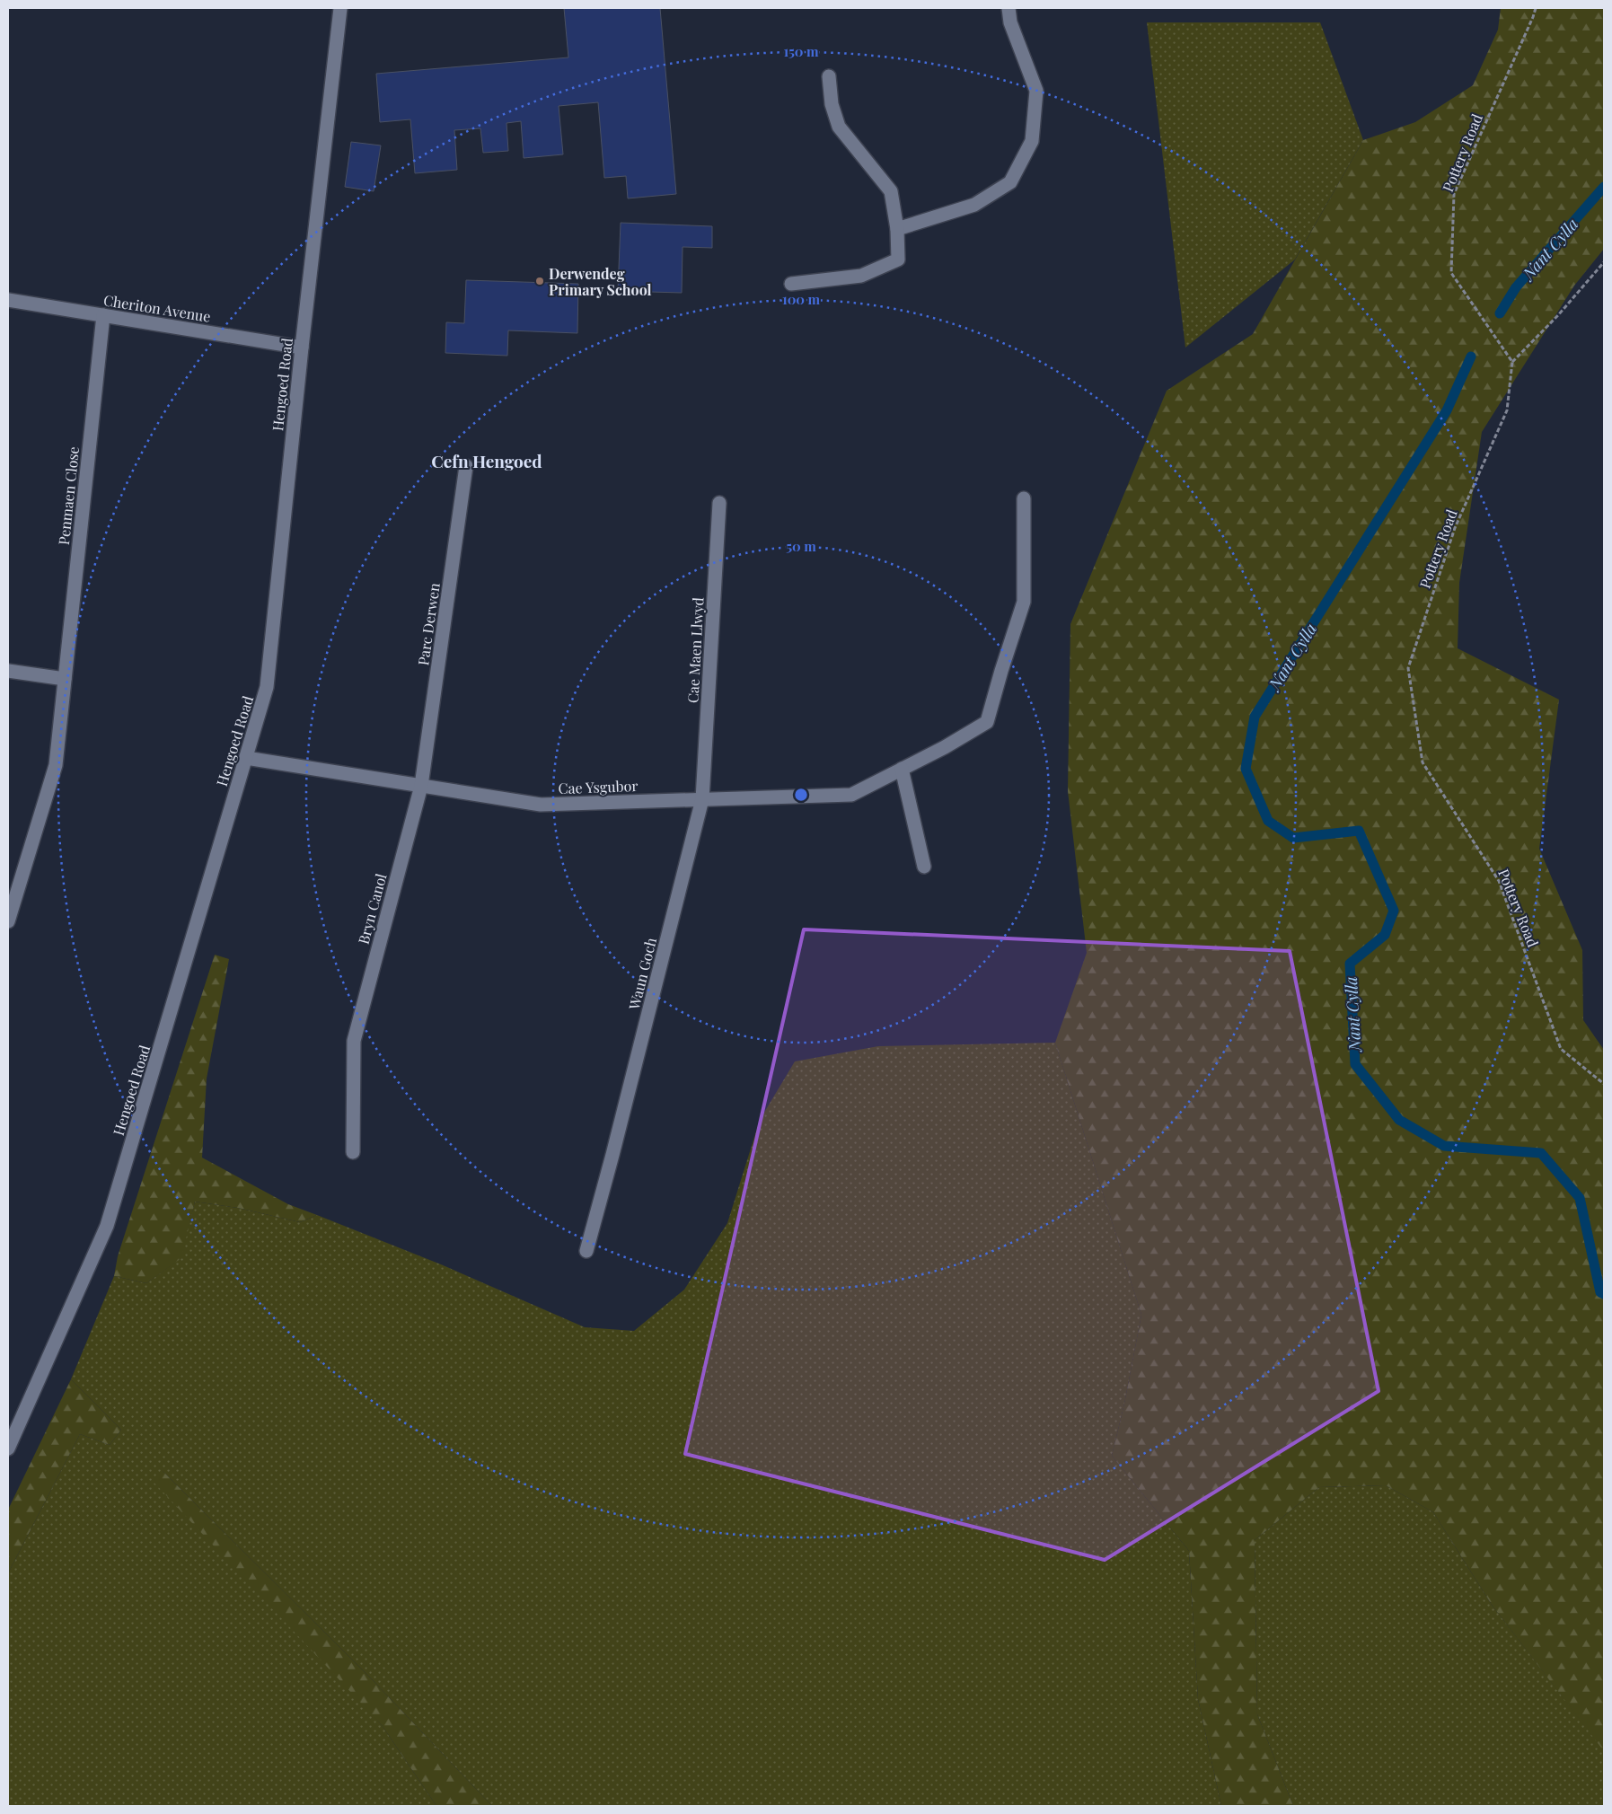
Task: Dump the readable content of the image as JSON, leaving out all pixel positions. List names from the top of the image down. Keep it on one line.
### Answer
{"streets":{"street":["Cheriton Avenue","Hengoed Road","Penmaen Close","Parc Derwen","Cae Maen Llwyd","Cae Ysgubor","Bryn Canol","Waun Goch"],"path":["Pottery Road"]},"crossings":[["Cheriton Avenue","Hengoed Road"],["Cheriton Avenue","Penmaen Close"],["Hengoed Road","Cae Ysgubor"],["Parc Derwen","Cae Ysgubor"],["Parc Derwen","Bryn Canol"],["Cae Maen Llwyd","Cae Ysgubor"],["Cae Maen Llwyd","Waun Goch"],["Cae Ysgubor","Bryn Canol"],["Cae Ysgubor","Waun Goch"]],"districts":["Cefn Hengoed"],"water":["Nant Cylla"],"places":["Derwendeg Primary School"],"rings":["150 m","100 m","50 m"]}
